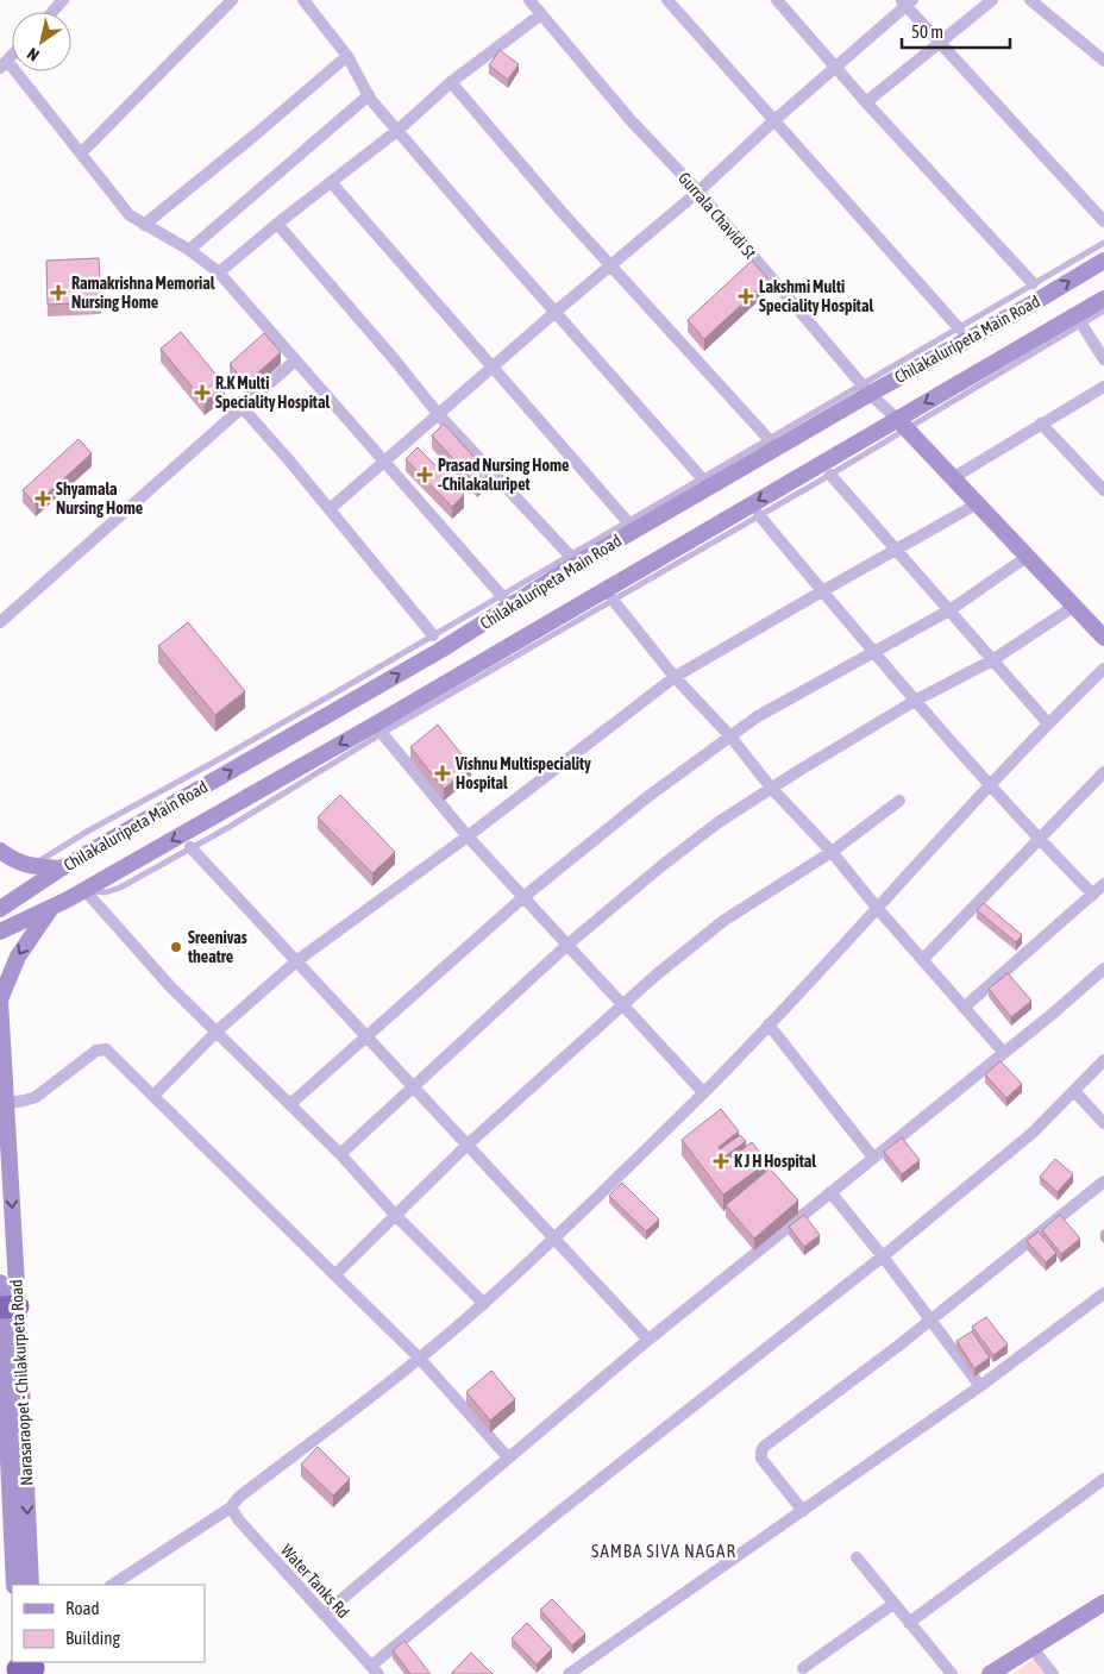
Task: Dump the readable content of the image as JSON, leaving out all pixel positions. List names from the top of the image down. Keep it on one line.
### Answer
{"streets":{"main road":["Chilakaluripeta Main Road","Narasaraopet - Chilakurpeta Road"],"street":["Gurrala Chavidi St","Water Tanks Rd"]},"crossings":[["Gurrala Chavidi St","Chilakaluripeta Main Road"]],"districts":["SAMBA SIVA NAGAR"],"places":{"health":["Ramakrishna Memorial Nursing Home","Lakshmi Multi Speciality Hospital","R.K Multi Speciality Hospital","Prasad Nursing Home -Chilakaluripet","Shyamala Nursing Home","Vishnu Multispeciality Hospital","K J H Hospital"],"other":["Sreenivas theatre"]},"legend":["Road","Building"],"scale_bar":"50 m","north":"bottom left"}
